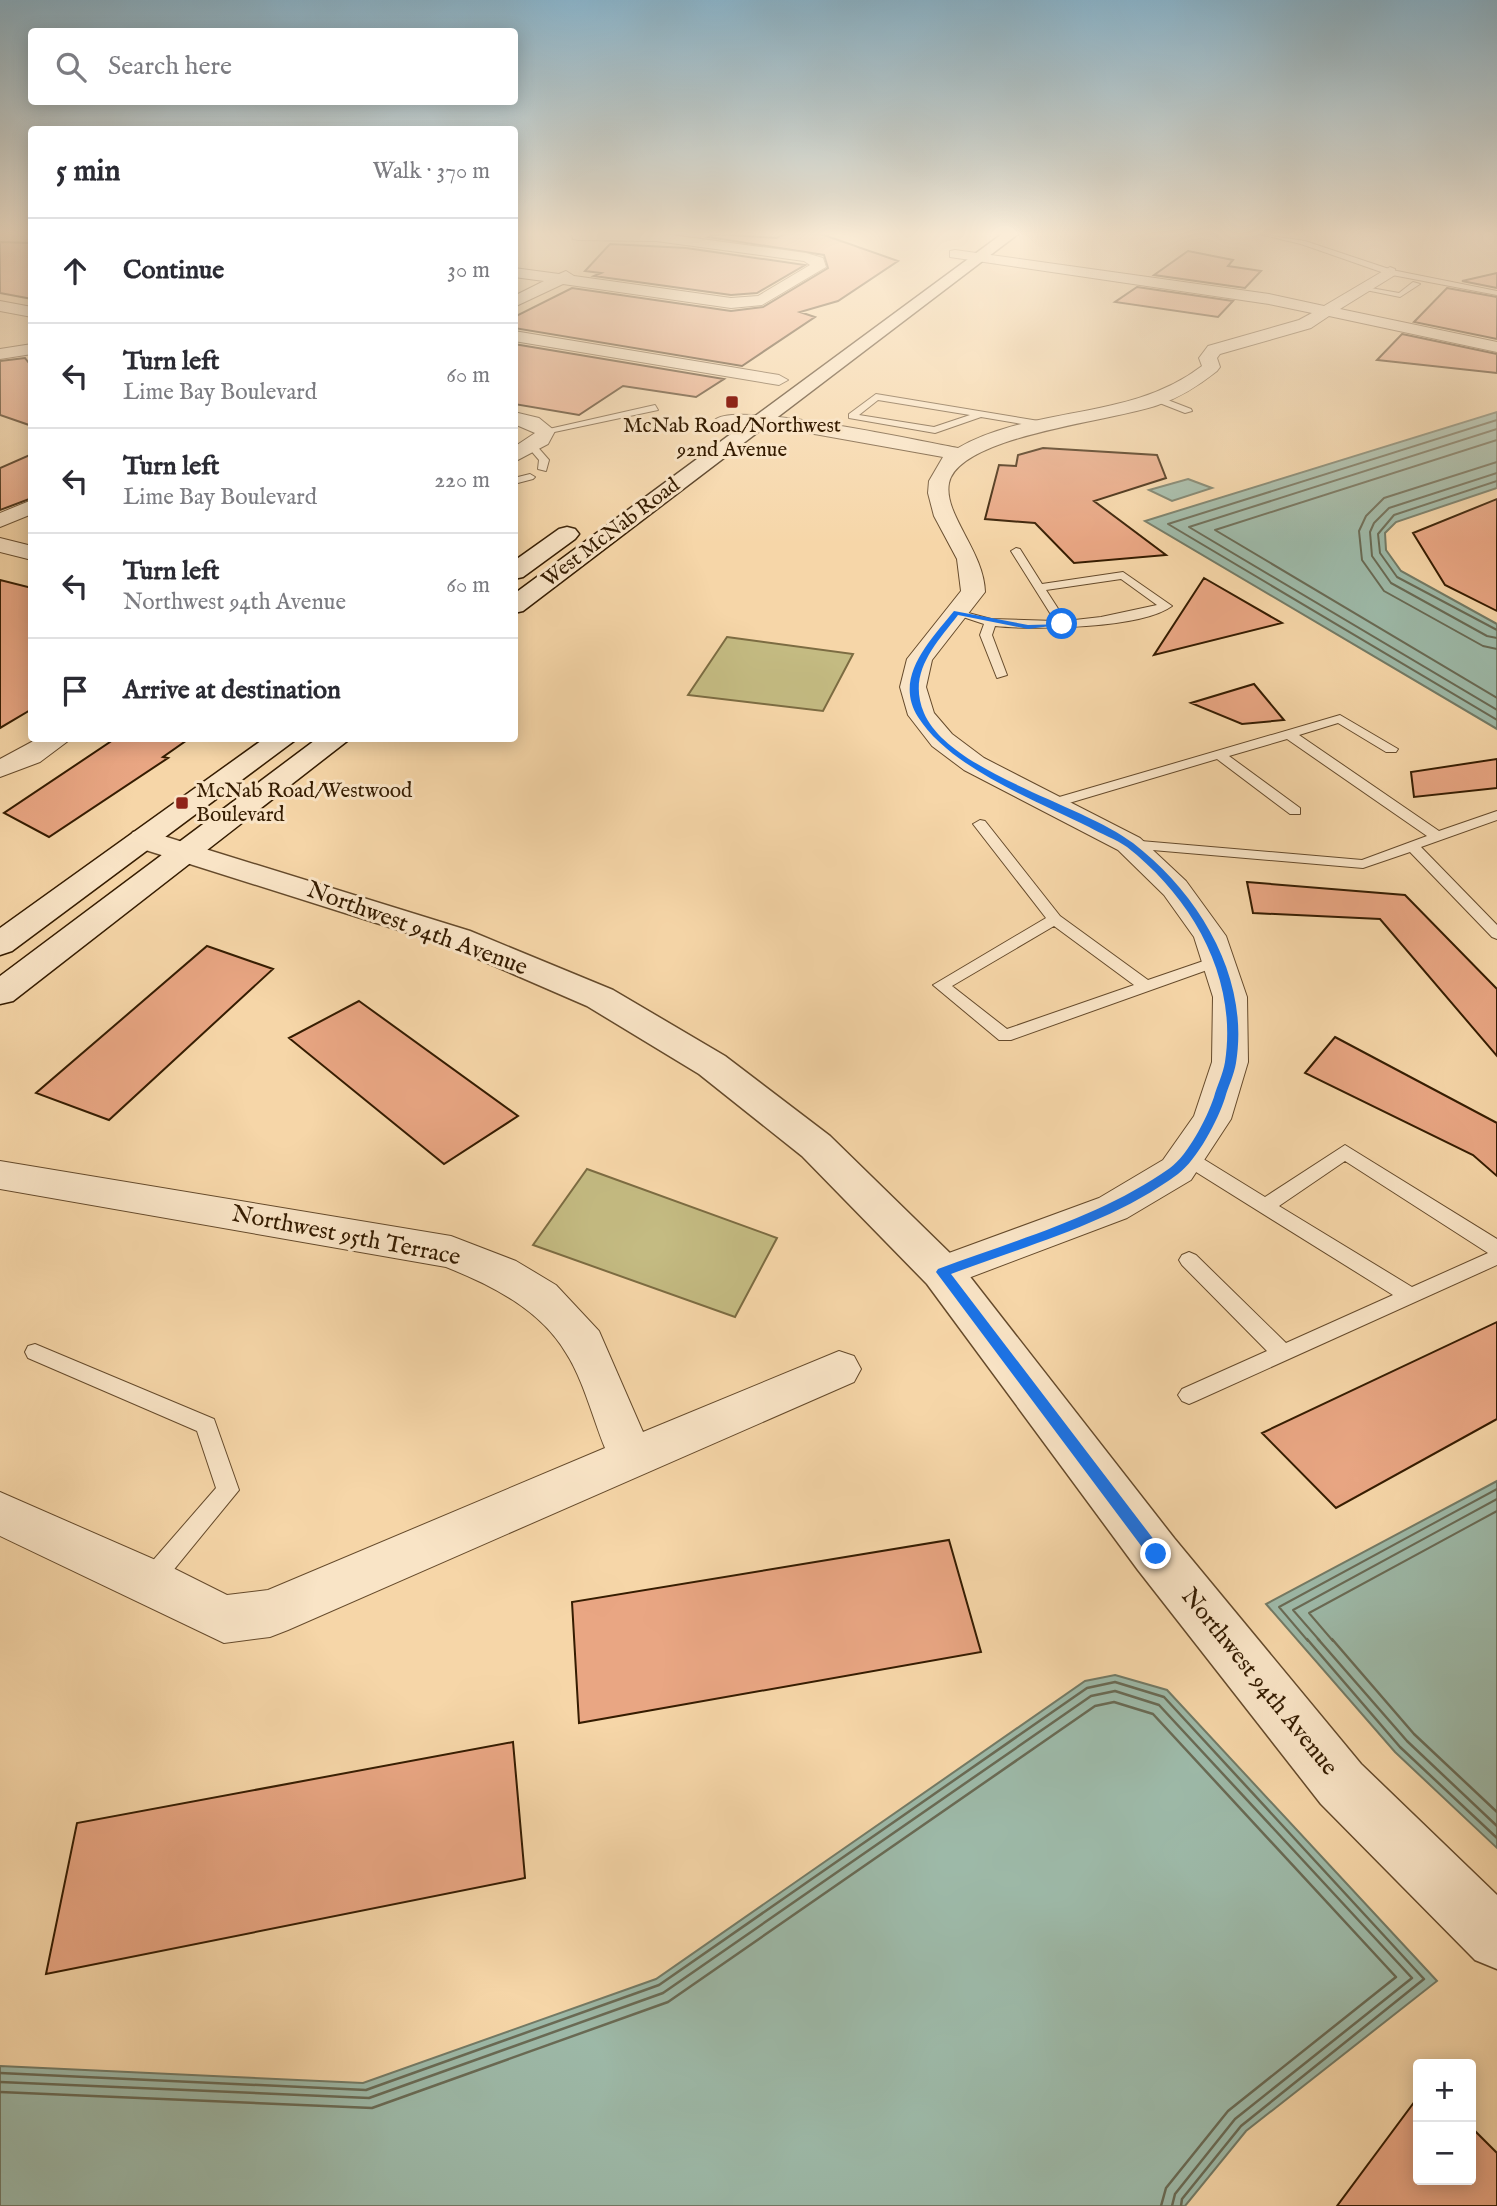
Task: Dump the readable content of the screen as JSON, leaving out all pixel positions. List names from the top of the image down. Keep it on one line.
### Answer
{"streets":{"main road":["West McNab Road","Northwest 94th Avenue"],"street":["Northwest 95th Terrace"]},"places":{"transit":["McNab Road/Northwest 92nd Avenue","McNab Road/Westwood Boulevard"]},"page":{"search":"Search here","heading":["5 min","Walk · 370 m"],"list":[["Continue","30 m"],["Turn left","Lime Bay Boulevard","60 m"],["Turn left","Lime Bay Boulevard","220 m"],["Turn left","Northwest 94th Avenue","60 m"],"Arrive at destination"],"map_buttons":["+","−"]}}
